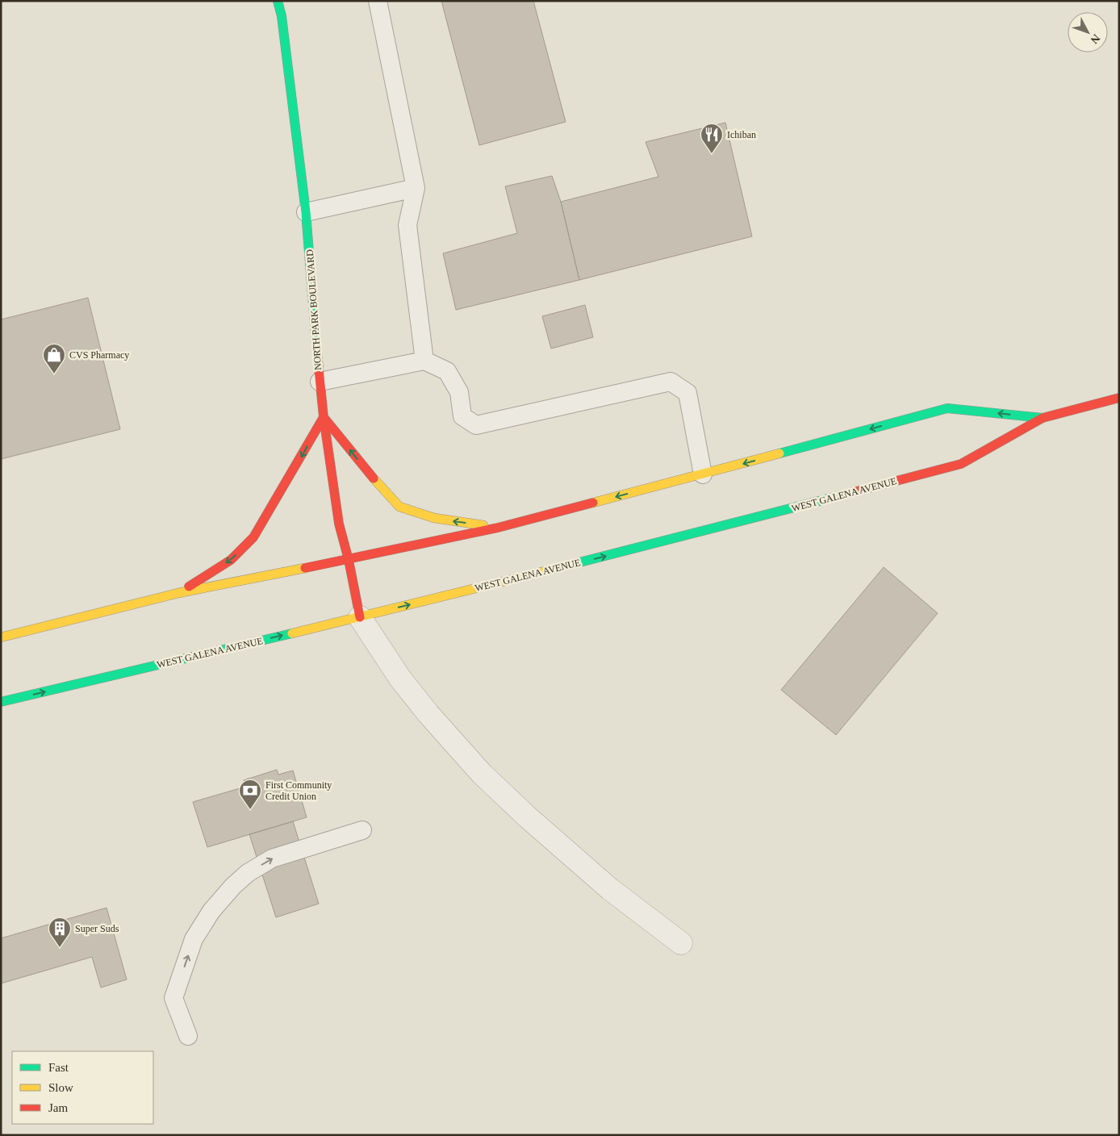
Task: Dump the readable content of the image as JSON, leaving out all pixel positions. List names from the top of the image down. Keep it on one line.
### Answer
{"streets":{"main road":["NORTH PARK BOULEVARD","WEST GALENA AVENUE"]},"crossings":[["NORTH PARK BOULEVARD","WEST GALENA AVENUE"]],"places":{"restaurant":["Ichiban"],"shop":["CVS Pharmacy"],"bank":["First Community Credit Union"],"building":["Super Suds"]},"legend":["Fast","Slow","Jam"],"north":"bottom right"}
